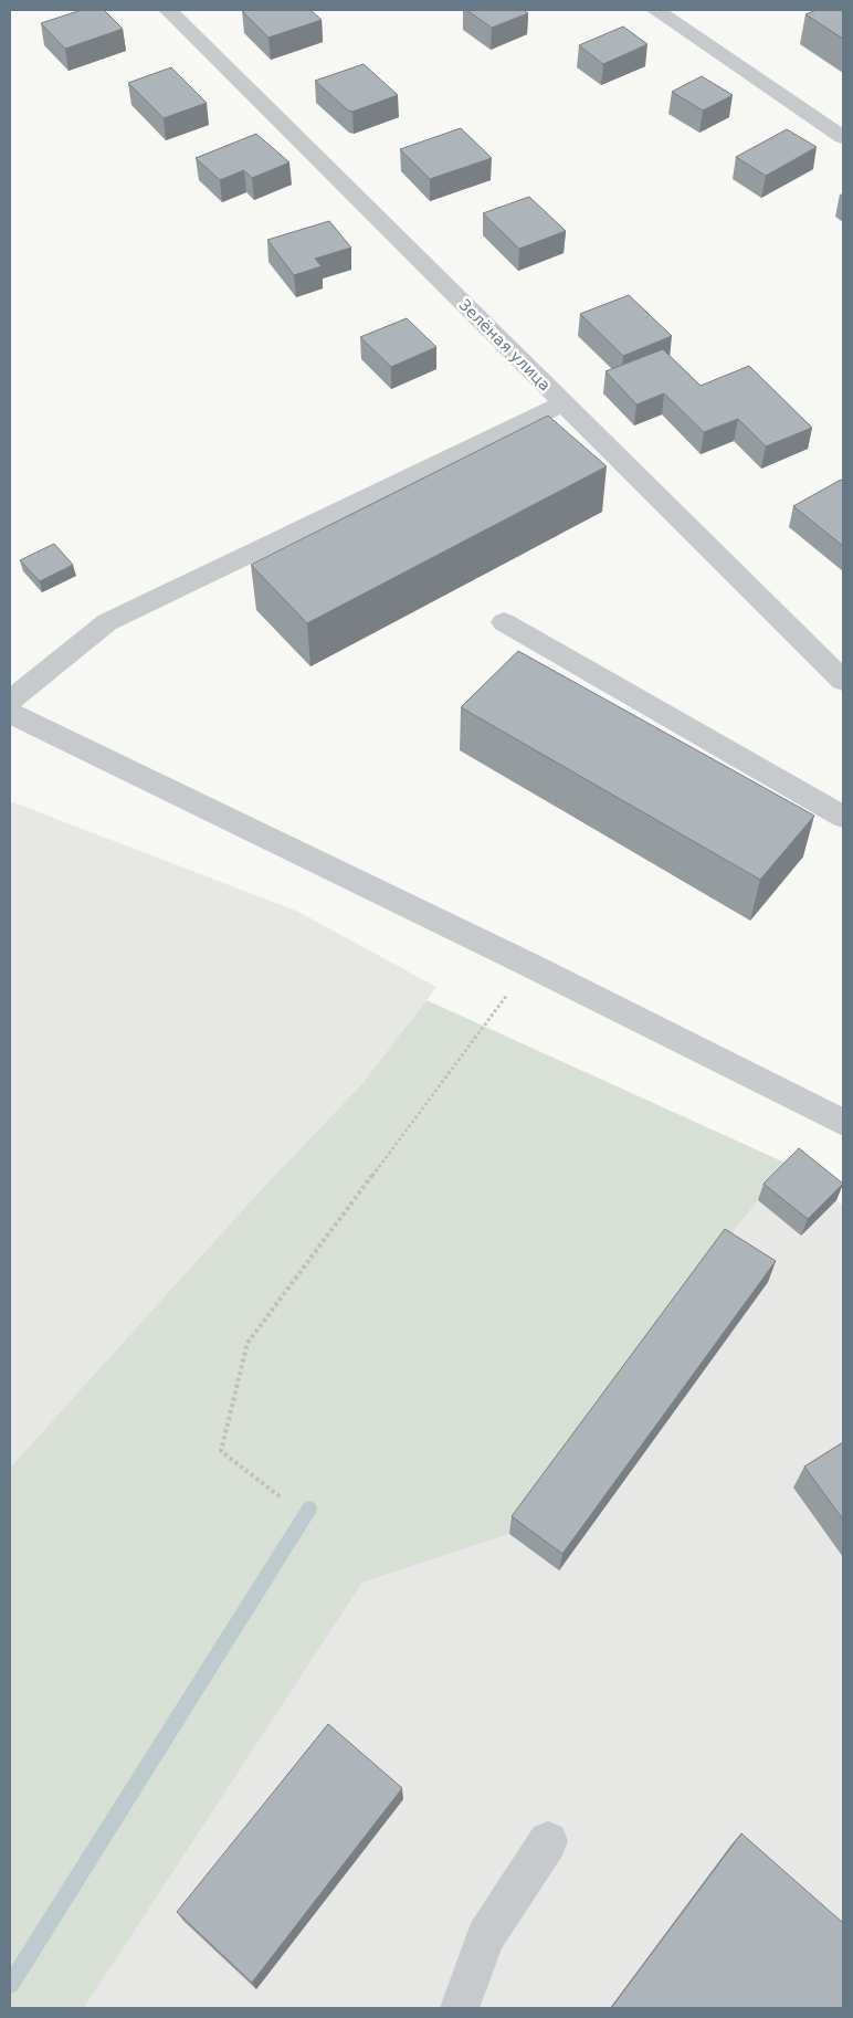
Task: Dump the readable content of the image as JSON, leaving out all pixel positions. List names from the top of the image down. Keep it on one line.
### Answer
{"streets":{"street":["Зелёная улица"]}}
